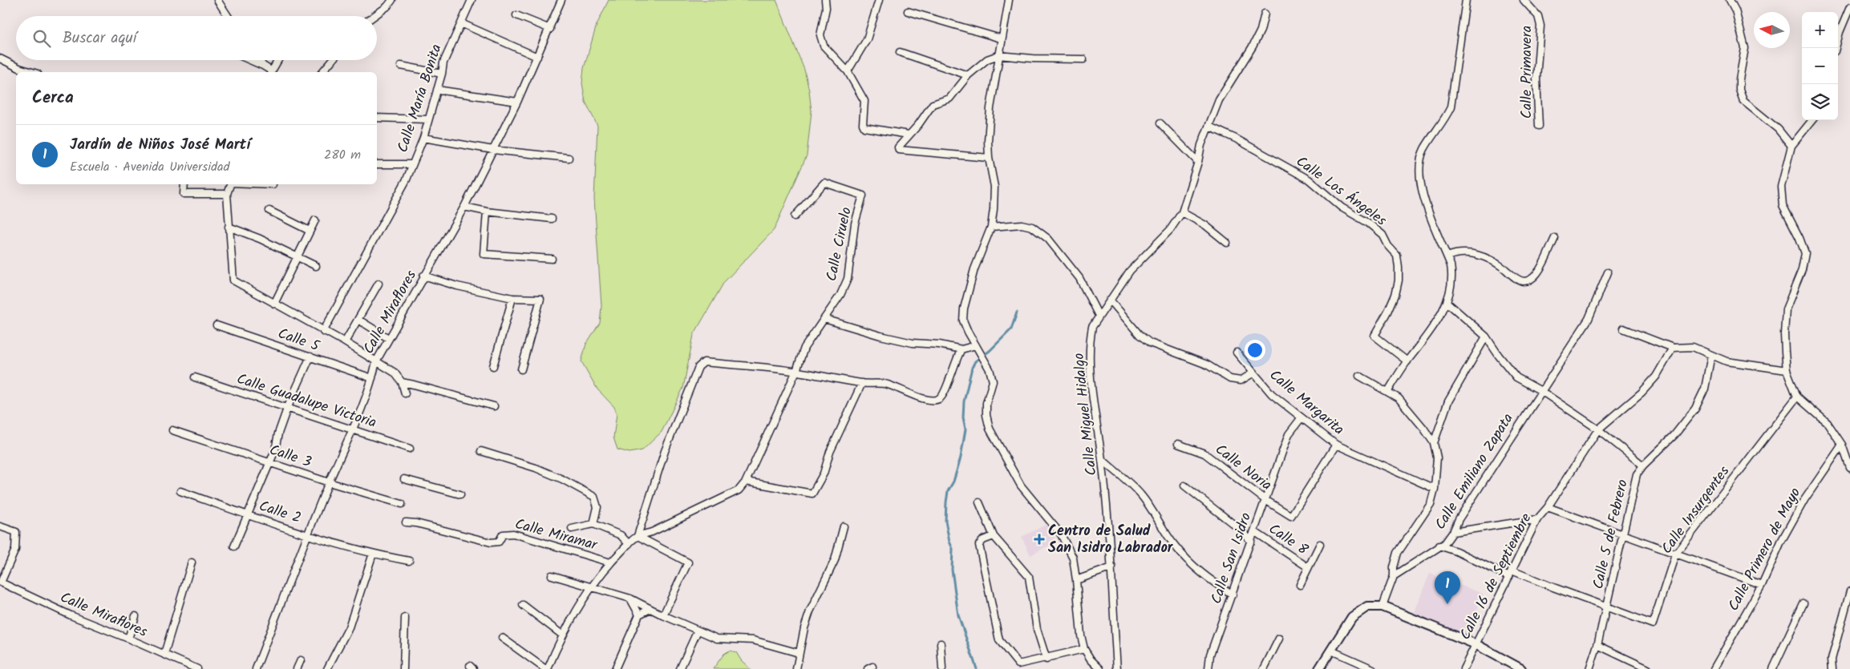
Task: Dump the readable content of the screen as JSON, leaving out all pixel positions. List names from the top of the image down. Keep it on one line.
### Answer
{"streets":{"street":["Calle Primavera","Calle María Bonita","Calle Los Ángeles","Calle Ciruelo","Calle Miraflores","Calle 5","Calle Guadalupe Victoria","Calle Margarita","Calle Miguel Hidalgo","Calle 3","Calle Noria","Calle Emiliano Zapata","Calle Insurgentes","Calle 2","Calle 5 de Febrero","Calle Miramar","Calle 8","Calle Primero de Mayo","Calle San Isidro","Calle 16 de Septiembre"]},"crossings":[["Calle Los Ángeles","Calle Miguel Hidalgo"],["Calle Miraflores","Calle 5"],["Calle Miraflores","Calle Guadalupe Victoria"],["Calle Miraflores","Calle 3"],["Calle Miraflores","Calle 2"],["Calle Margarita","Calle Noria"],["Calle Margarita","Calle San Isidro"],["Calle Noria","Calle San Isidro"],["Calle Insurgentes","Calle 5 de Febrero"],["Calle Insurgentes","Calle 16 de Septiembre"],["Calle 8","Calle San Isidro"]],"places":{"health":["Centro de Salud San Isidro Labrador"]},"north":"left","page":{"map_buttons":["+","−"],"search":"Buscar aquí","heading":"Cerca","list":[{"mark":"1","name":"Jardín de Niños José Martí","note":"Escuela · Avenida Universidad","value":"280 m"}],"pins":"1"}}
